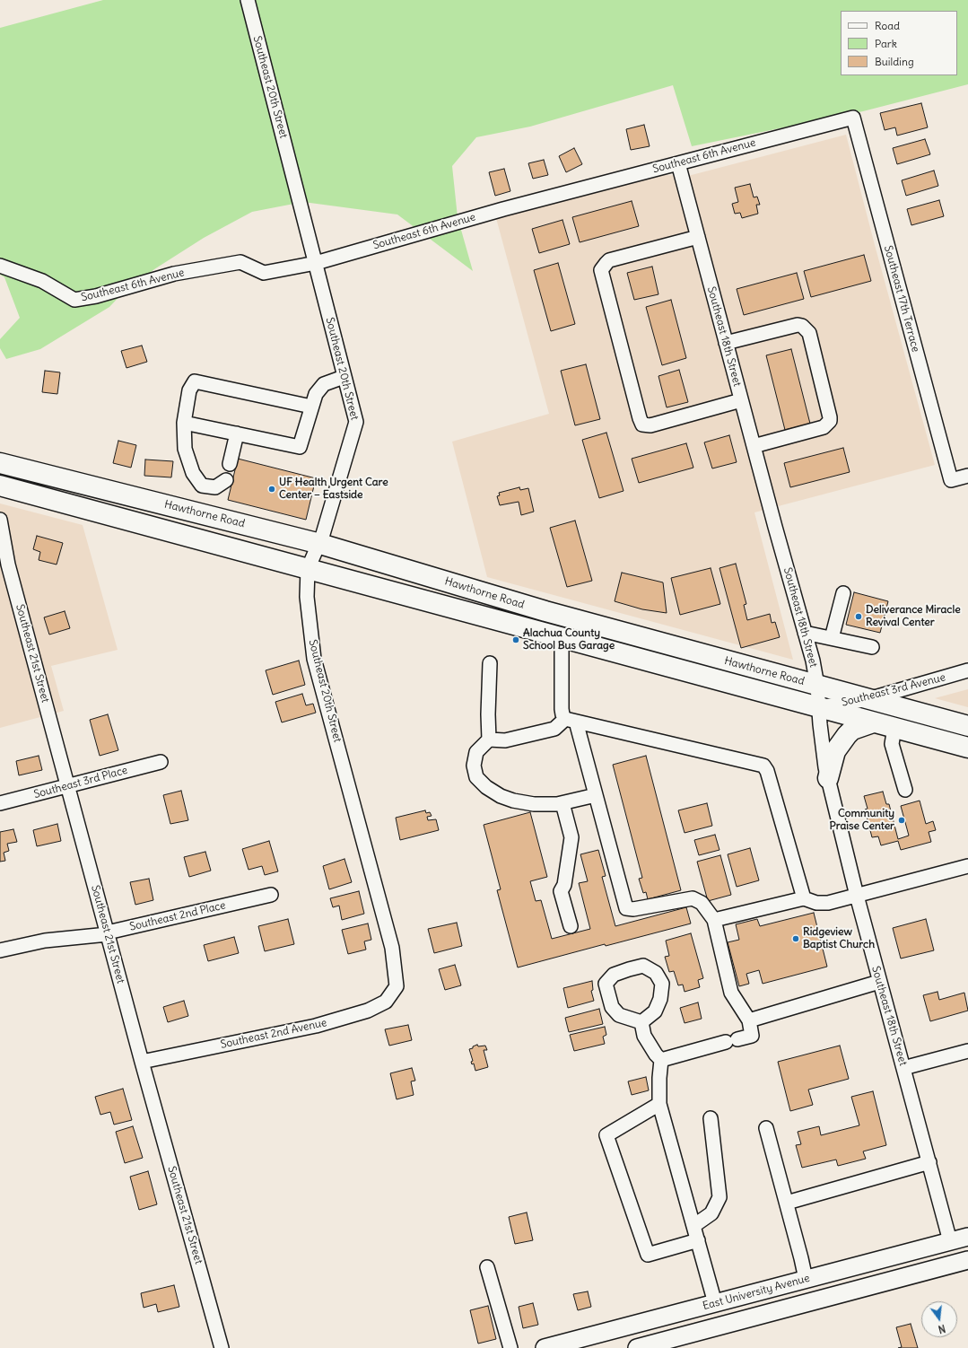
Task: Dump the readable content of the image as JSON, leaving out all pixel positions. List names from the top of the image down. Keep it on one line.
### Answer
{"streets":{"highway":["Hawthorne Road"],"main road":["East University Avenue"],"street":["Southeast 20th Street","Southeast 6th Avenue","Southeast 17th Terrace","Southeast 18th Street","Southeast 21st Street","Southeast 3rd Avenue","Southeast 3rd Place","Southeast 2nd Place","Southeast 2nd Avenue"]},"crossings":[["Southeast 20th Street","Southeast 6th Avenue"],["Southeast 20th Street","Hawthorne Road"],["Southeast 20th Street","Southeast 2nd Avenue"],["Southeast 6th Avenue","Southeast 17th Terrace"],["Southeast 6th Avenue","Southeast 18th Street"],["Southeast 18th Street","Hawthorne Road"],["Southeast 18th Street","Southeast 3rd Avenue"],["Southeast 18th Street","East University Avenue"],["Hawthorne Road","Southeast 3rd Avenue"],["Southeast 21st Street","Southeast 3rd Place"],["Southeast 21st Street","Southeast 2nd Place"],["Southeast 21st Street","Southeast 2nd Avenue"]],"places":["UF Health Urgent Care Center – Eastside","Deliverance Miracle Revival Center","Alachua County School Bus Garage","Community Praise Center","Ridgeview Baptist Church"],"legend":["Road","Park","Building"],"north":"bottom"}
